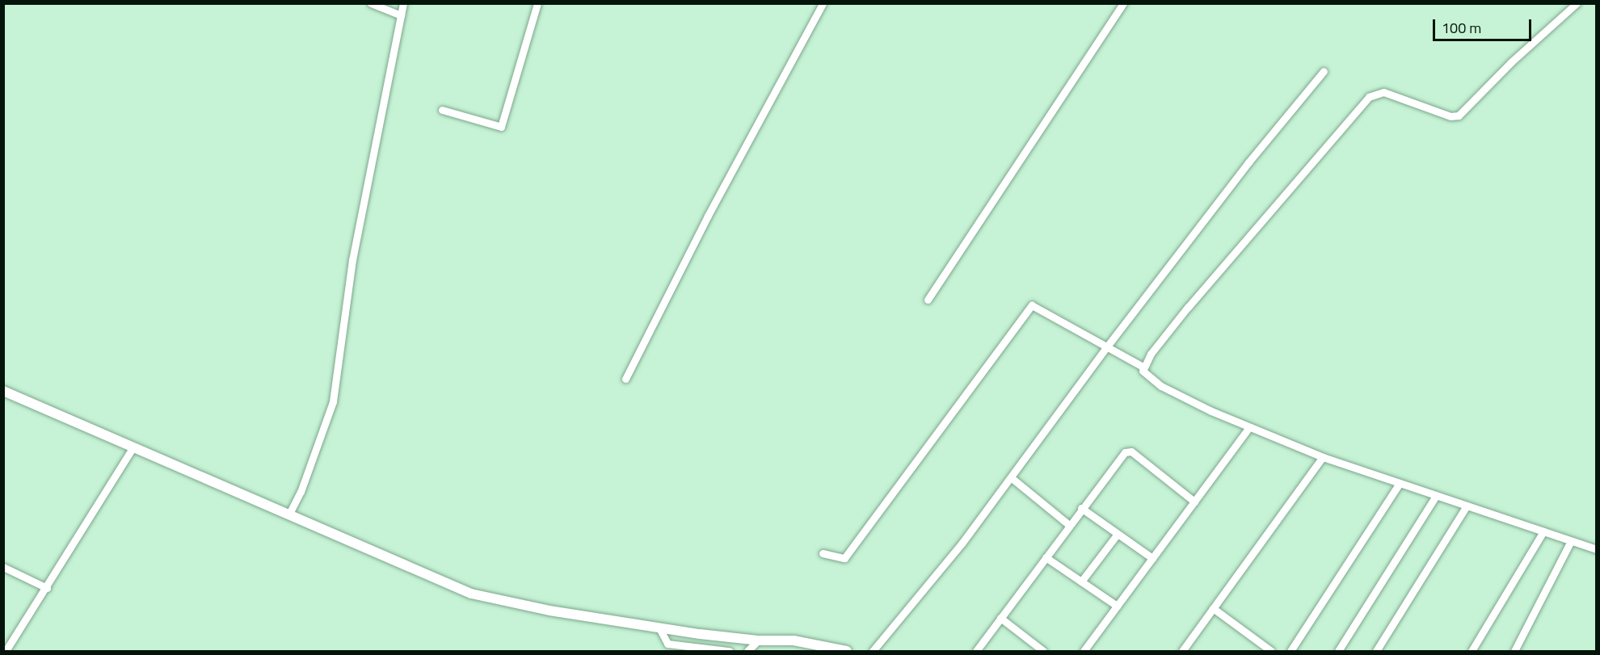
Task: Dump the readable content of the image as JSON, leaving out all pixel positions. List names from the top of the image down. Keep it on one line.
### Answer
{"scale_bar":"100 m"}
